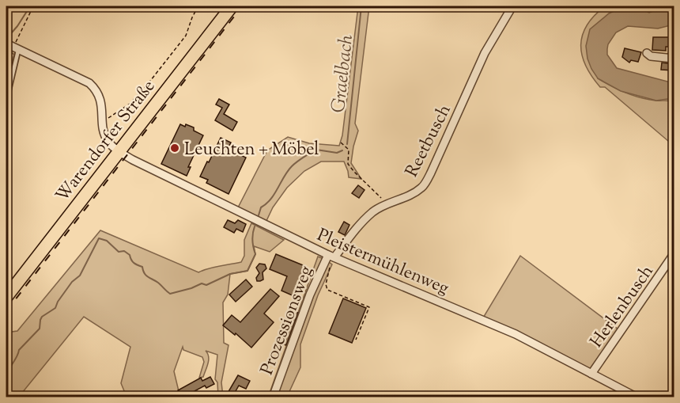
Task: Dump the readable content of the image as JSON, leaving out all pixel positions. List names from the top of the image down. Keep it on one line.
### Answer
{"streets":{"main road":["Warendorfer Straße"],"street":["Reetbusch","Pleistermühlenweg","Herlenbusch","Prozessionsweg"]},"crossings":[["Warendorfer Straße","Pleistermühlenweg"],["Reetbusch","Pleistermühlenweg"],["Reetbusch","Prozessionsweg"],["Pleistermühlenweg","Herlenbusch"],["Pleistermühlenweg","Prozessionsweg"]],"water":["Graelbach"],"places":["Leuchten + Möbel"]}
